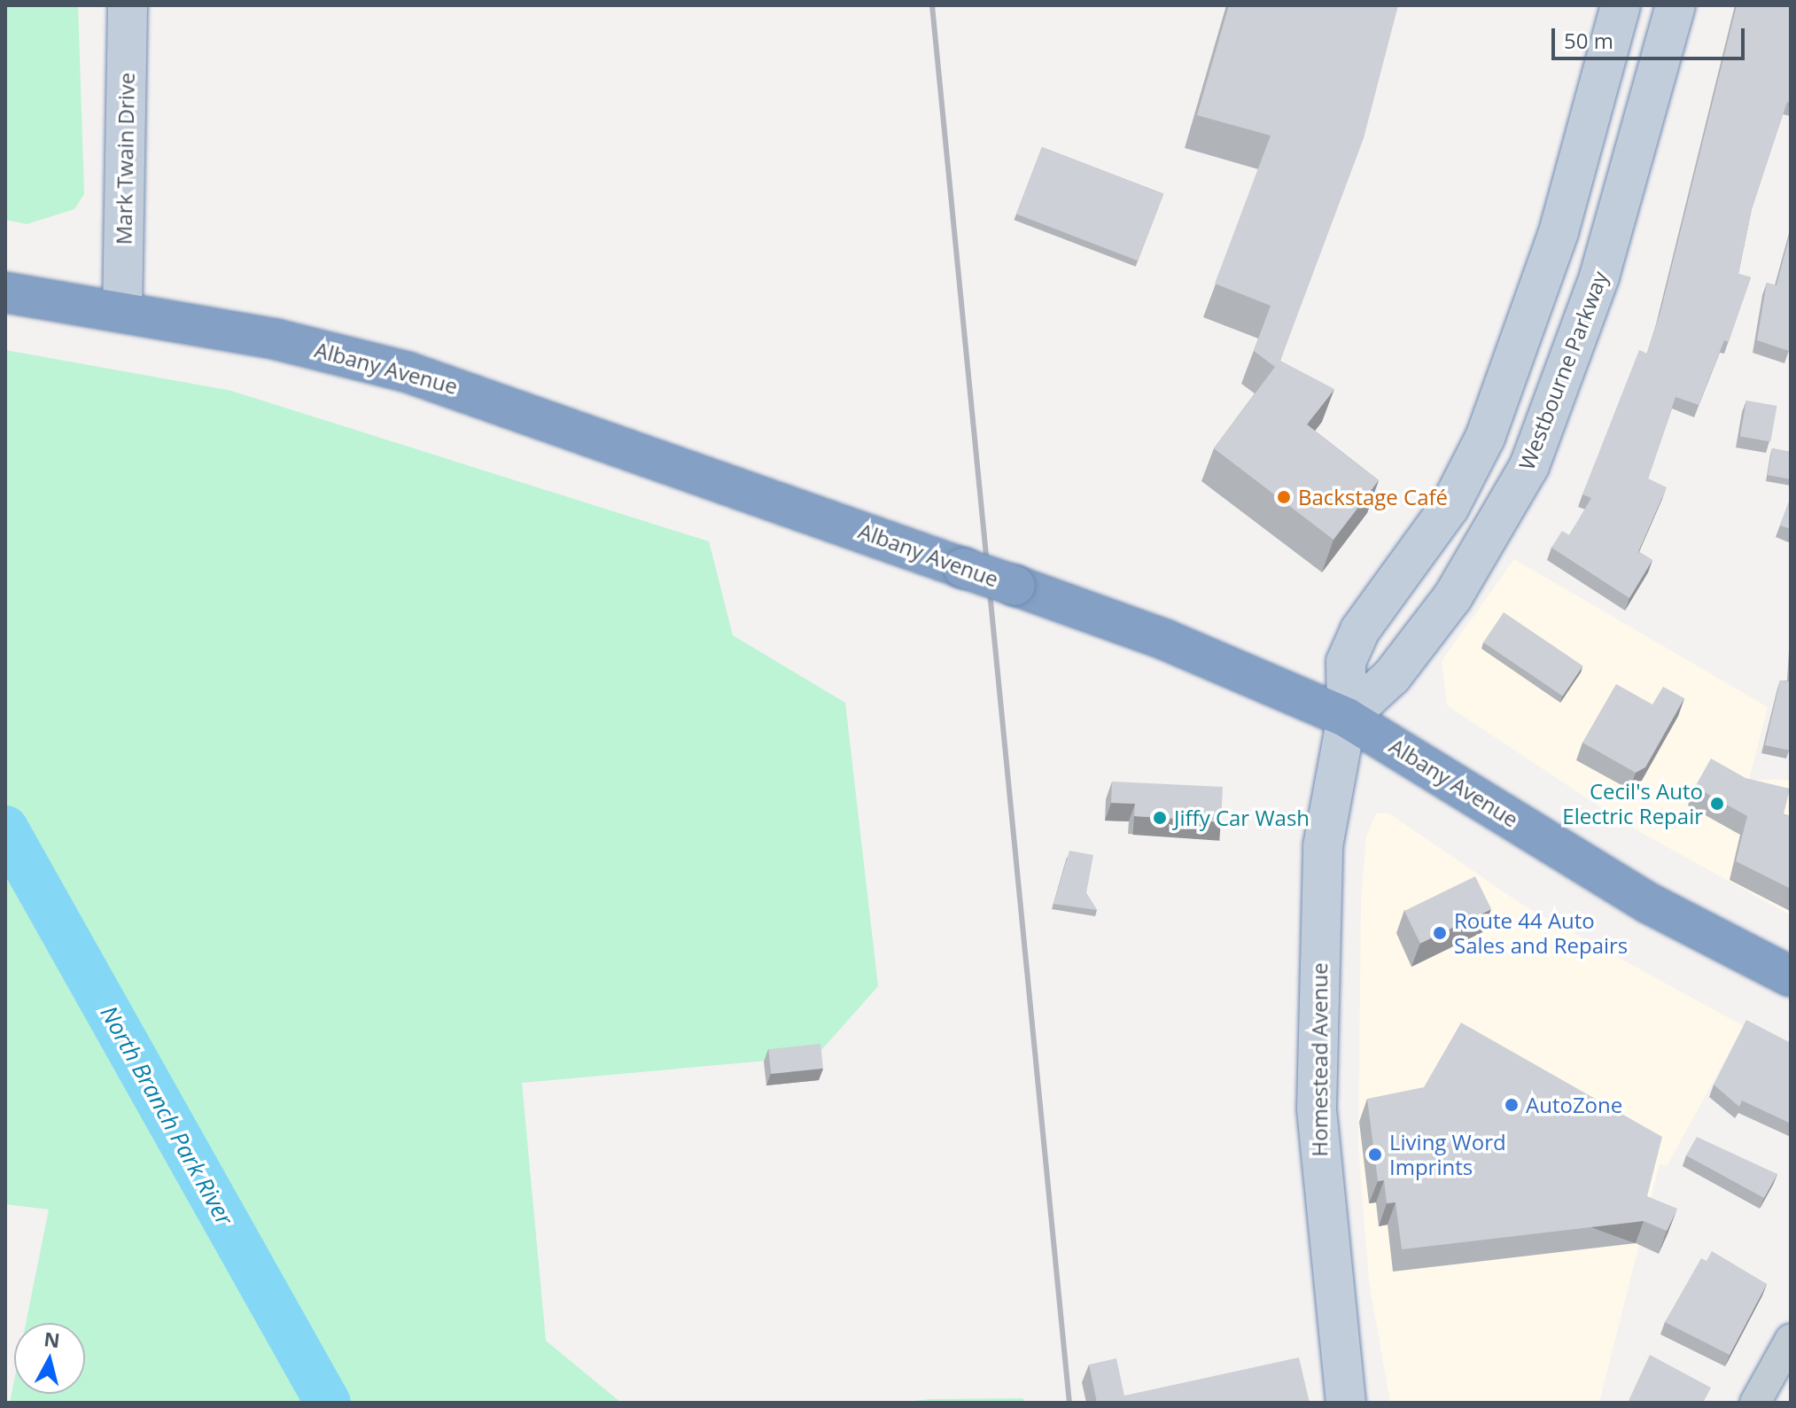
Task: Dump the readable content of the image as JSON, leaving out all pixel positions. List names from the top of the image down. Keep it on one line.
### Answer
{"streets":{"highway":["Albany Avenue"],"main road":["Mark Twain Drive","Westbourne Parkway","Homestead Avenue"]},"crossings":[["Mark Twain Drive","Albany Avenue"],["Albany Avenue","Westbourne Parkway"],["Albany Avenue","Homestead Avenue"],["Westbourne Parkway","Homestead Avenue"]],"water":["North Branch Park River"],"places":["Backstage Café","Cecil's Auto Electric Repair","Jiffy Car Wash","Route 44 Auto Sales and Repairs","AutoZone","Living Word Imprints"],"scale_bar":"50 m","north":"top"}
